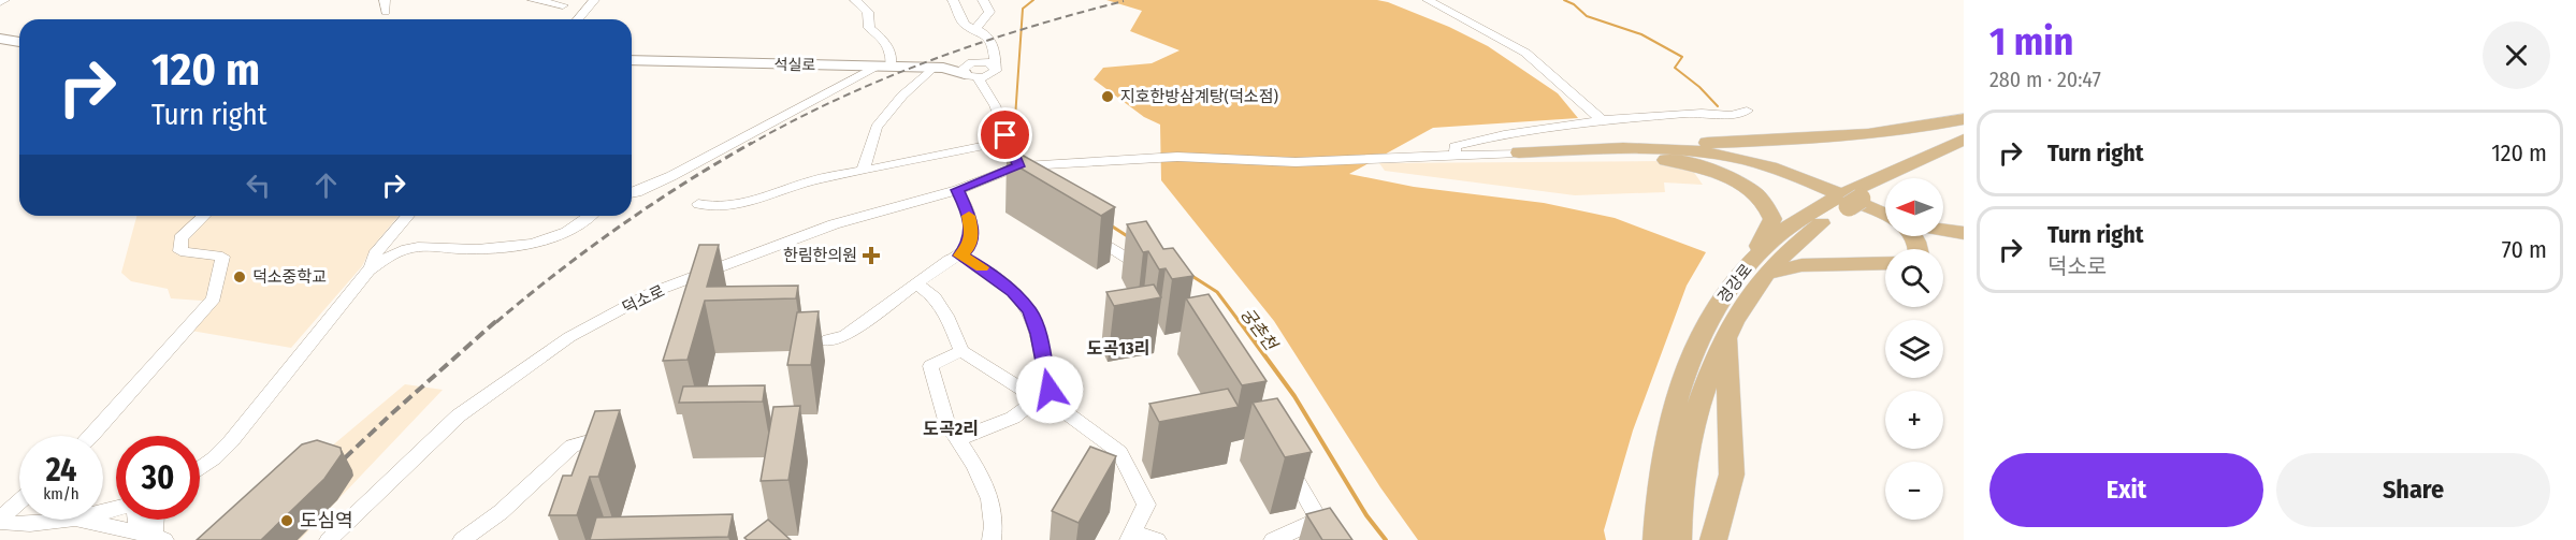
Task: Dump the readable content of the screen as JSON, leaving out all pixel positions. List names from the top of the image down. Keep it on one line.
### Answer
{"streets":{"main road":["경강로"],"street":["석실로","덕소로"]},"districts":["도곡13리","도곡2리"],"water":["궁촌천"],"places":{"other":["지호한방삼계탕(덕소점)","덕소중학교","도심역"],"health":["한림한의원"]},"north":"left","page":{"heading":["1 min","280 m · 20:47"],"turn":["120 m","Turn right"],"list":[{"name":"Turn right","value":"120 m"},{"name":"Turn right","note":"덕소로","value":"70 m"}],"map_buttons":["+","−"],"speed":"24 km/h","limit":"30","buttons":["Exit","Share"]}}
